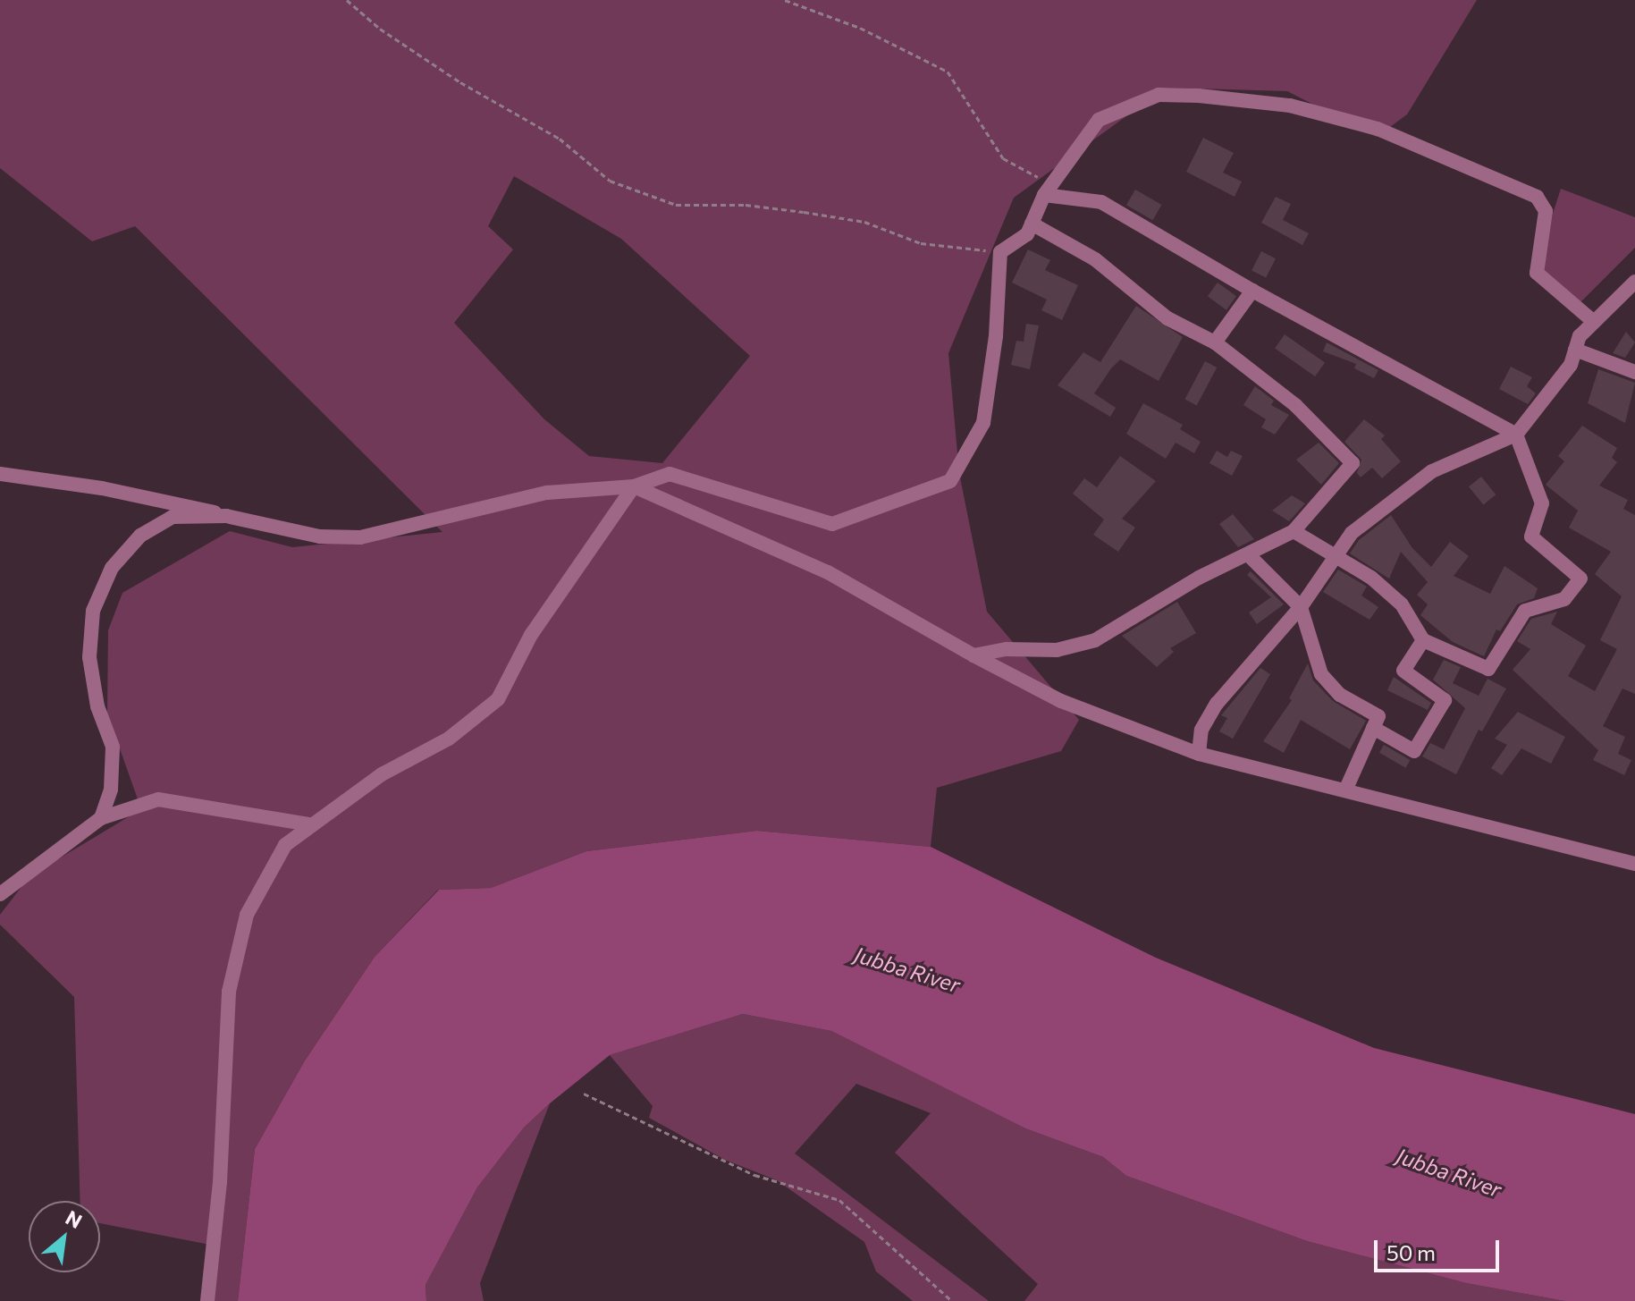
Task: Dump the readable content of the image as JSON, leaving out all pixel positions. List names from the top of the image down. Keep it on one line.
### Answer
{"water":["Jubba River"],"scale_bar":"50 m","north":"top right"}
